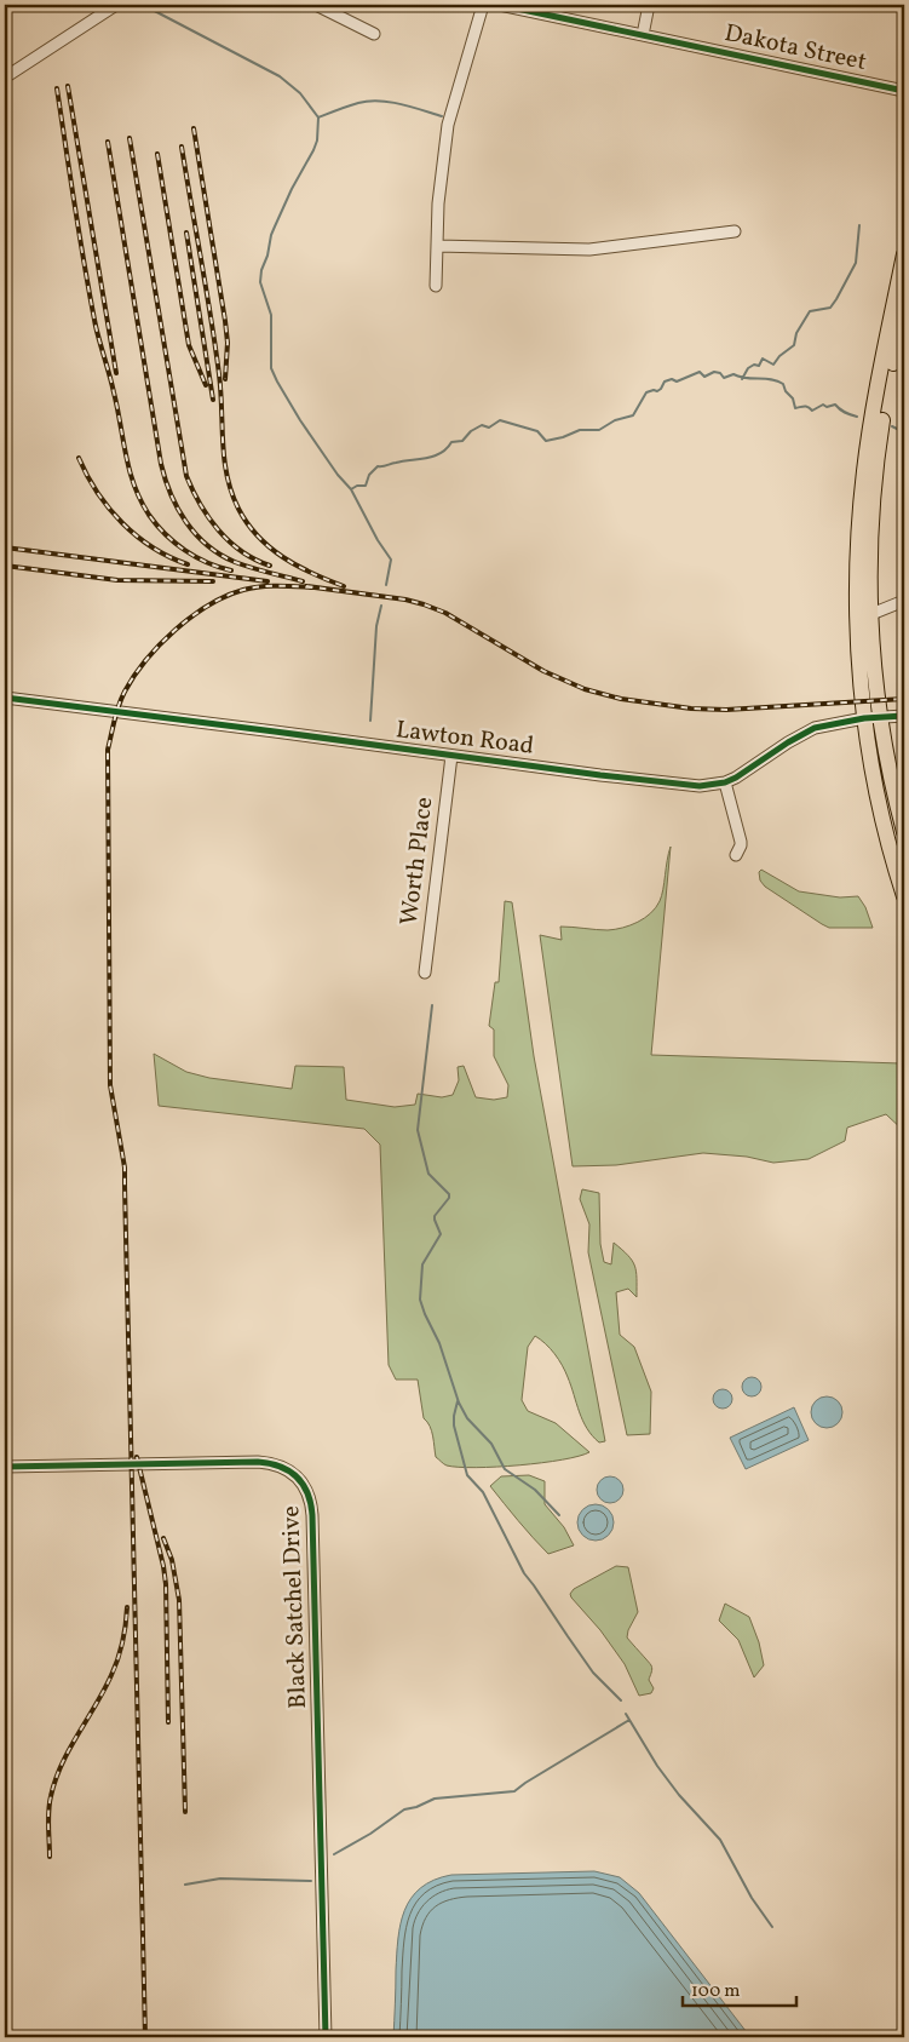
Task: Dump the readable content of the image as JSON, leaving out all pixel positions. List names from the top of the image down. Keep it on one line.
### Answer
{"streets":{"street":["Dakota Street","Lawton Road","Worth Place","Black Satchel Drive"]},"crossings":[["Lawton Road","Worth Place"]],"scale_bar":"100 m"}
